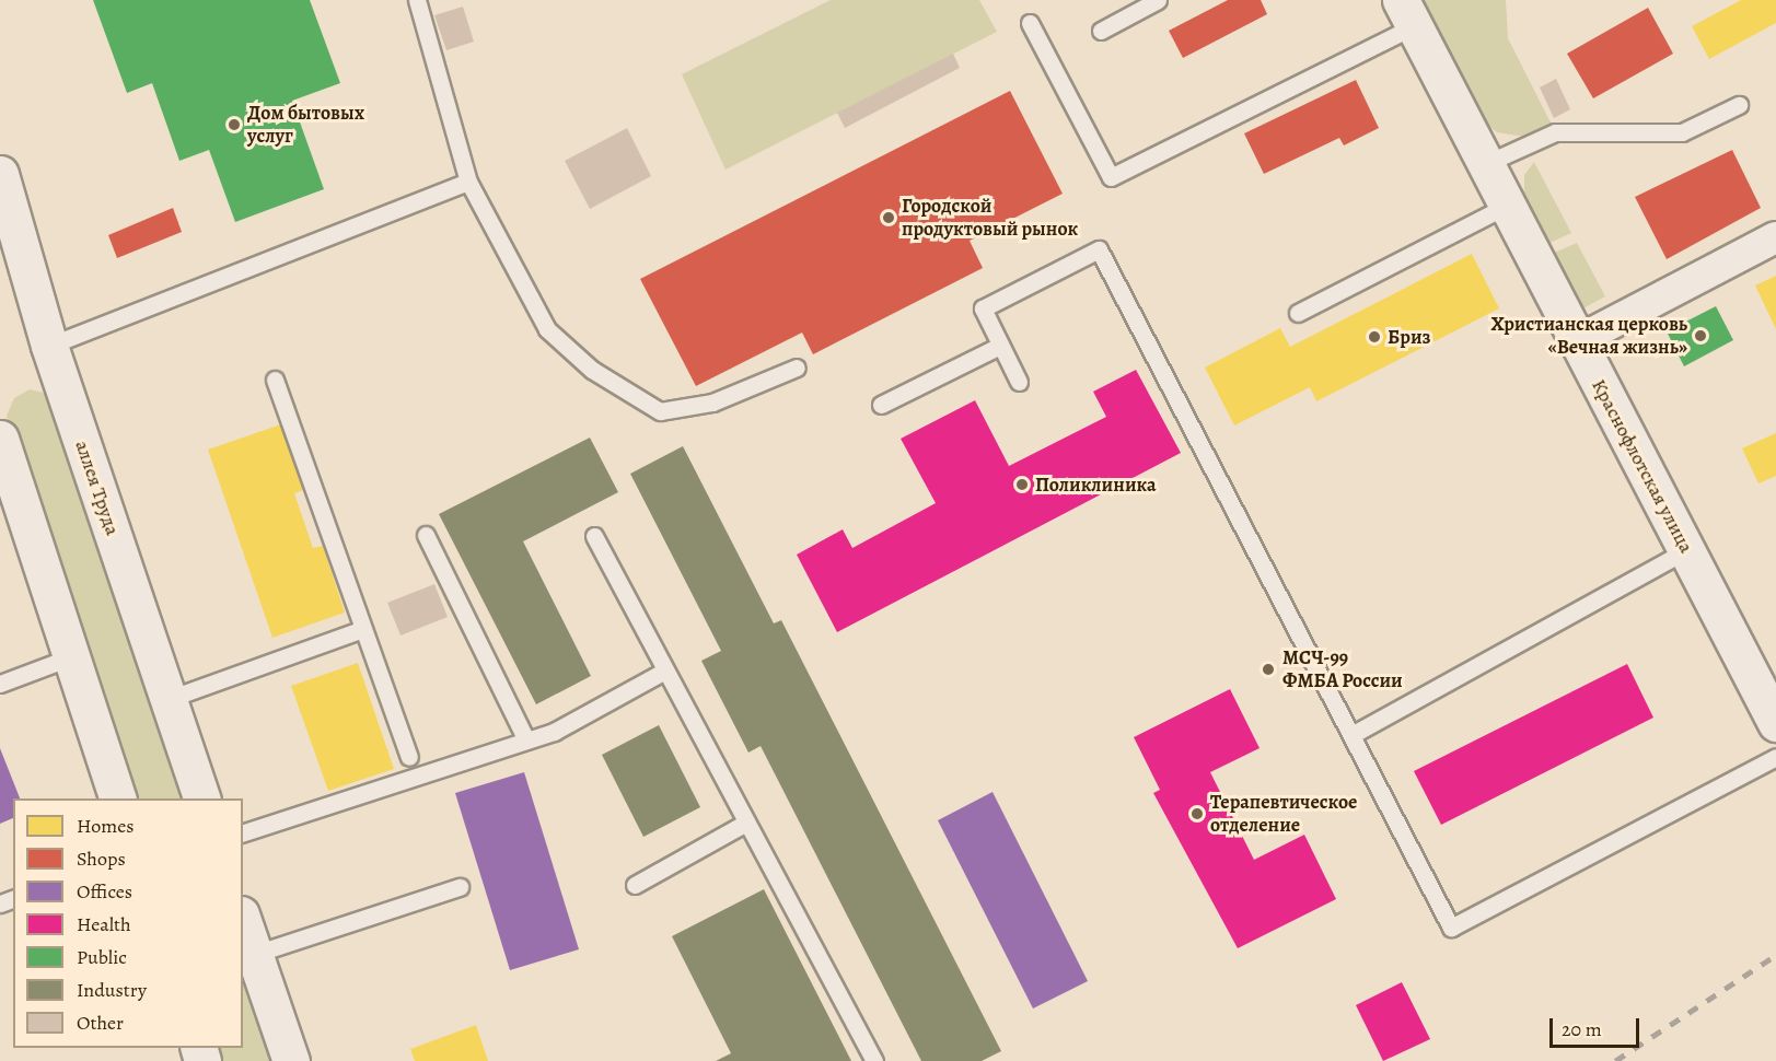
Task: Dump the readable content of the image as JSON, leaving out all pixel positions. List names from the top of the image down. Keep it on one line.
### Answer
{"streets":{"street":["Краснофлотская улица","аллея Труда"]},"places":["Дом бытовых услуг","Городской продуктовый рынок","Христианская церковь «Вечная жизнь»","Бриз","Поликлиника","МСЧ-99 ФМБА России","Терапевтическое отделение"],"legend":["Homes","Shops","Offices","Health","Public","Industry","Other"],"scale_bar":"20 m"}
